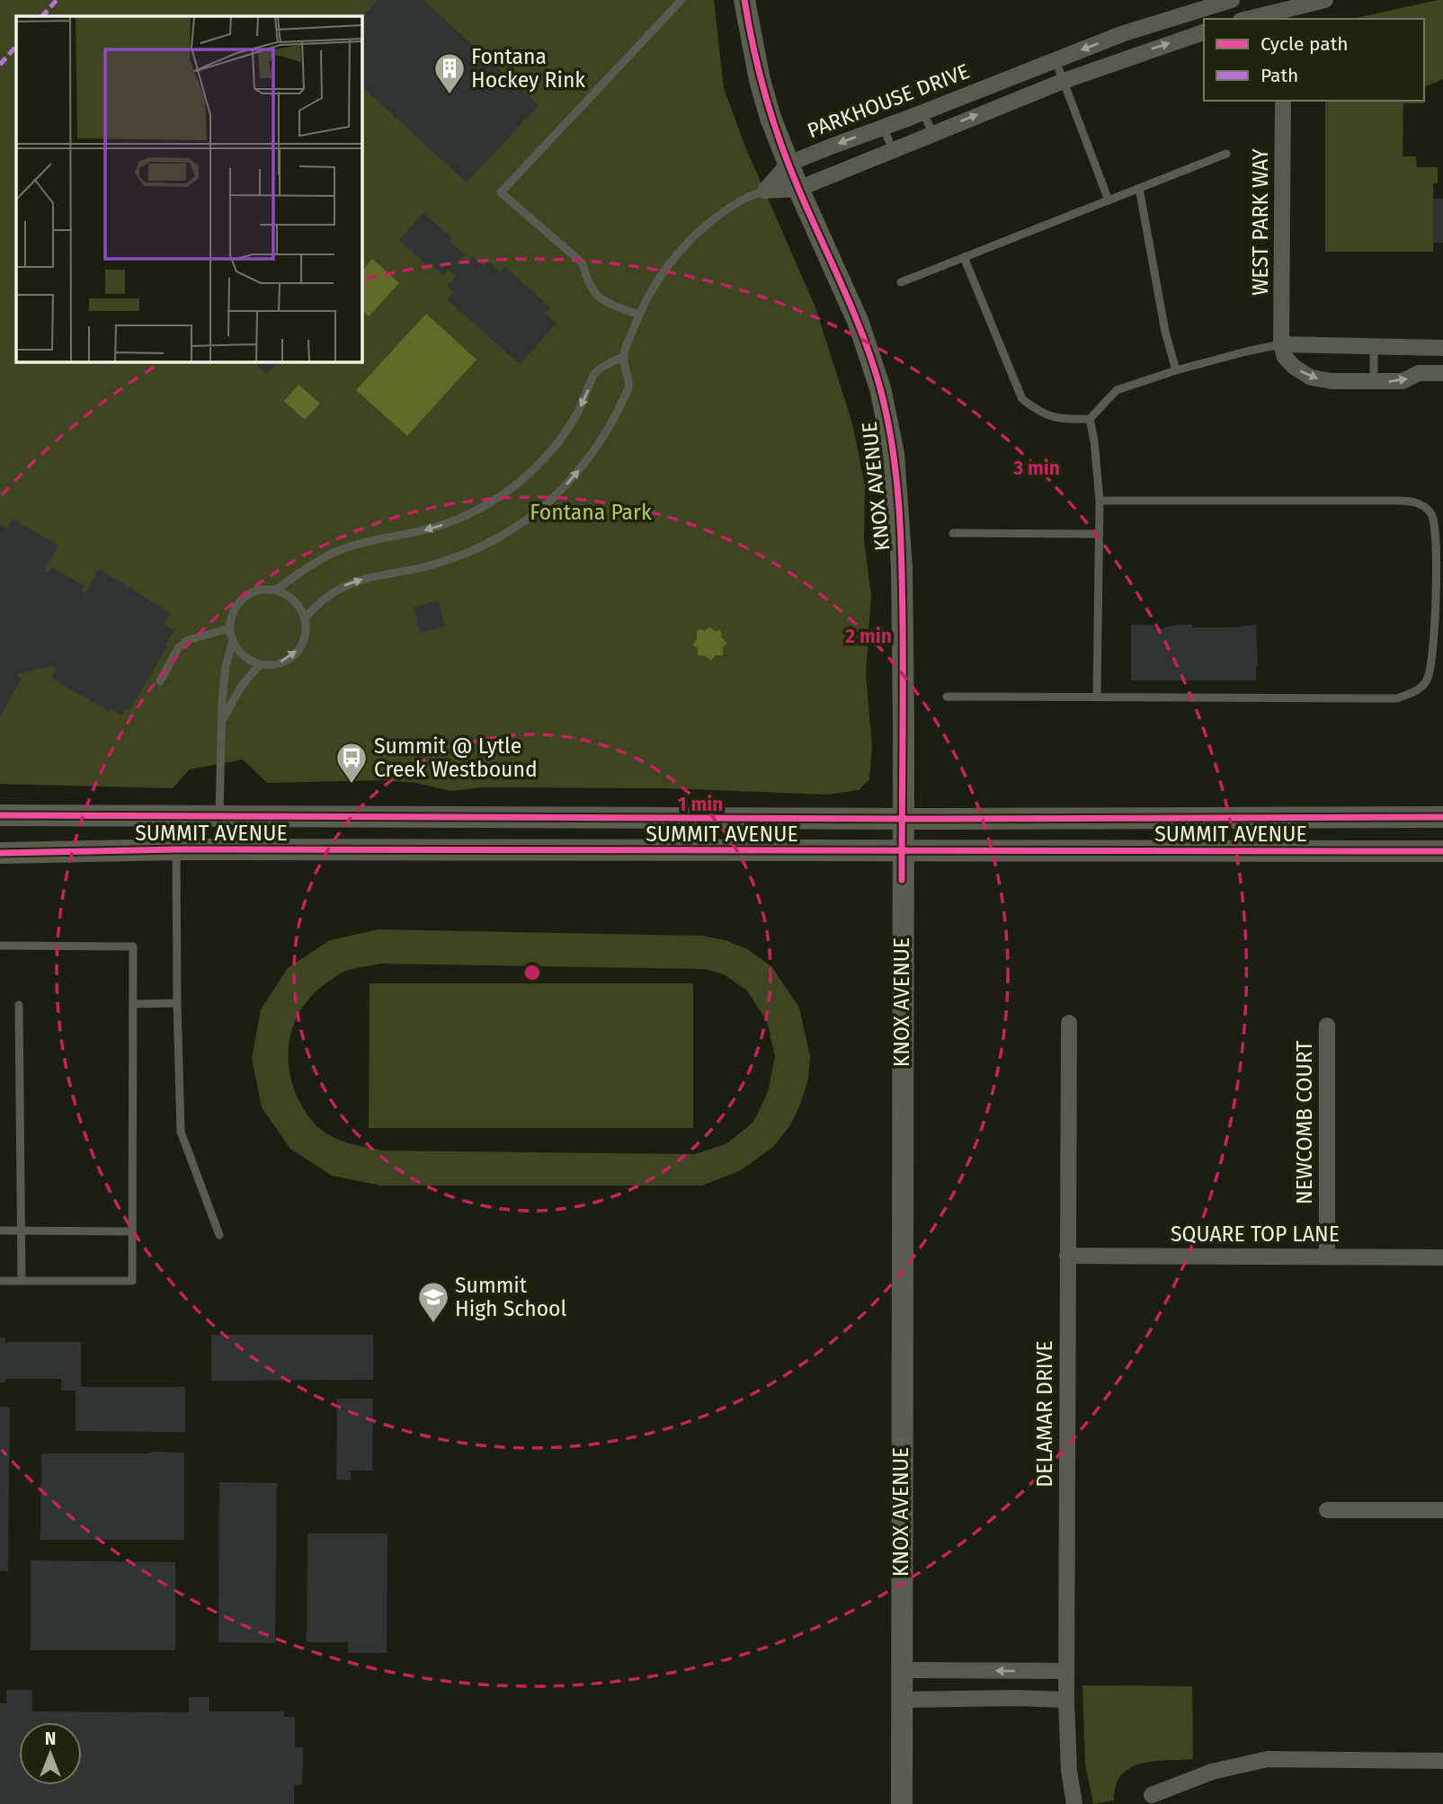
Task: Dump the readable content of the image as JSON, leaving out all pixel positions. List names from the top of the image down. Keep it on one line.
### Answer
{"streets":{"main road":["KNOX AVENUE","SUMMIT AVENUE"],"street":["PARKHOUSE DRIVE","WEST PARK WAY","NEWCOMB COURT","SQUARE TOP LANE","DELAMAR DRIVE"]},"crossings":[["PARKHOUSE DRIVE","KNOX AVENUE"],["KNOX AVENUE","SUMMIT AVENUE"],["NEWCOMB COURT","SQUARE TOP LANE"],["SQUARE TOP LANE","DELAMAR DRIVE"]],"parks":["Fontana Park"],"places":{"building":["Fontana Hockey Rink"],"bus stop":["Summit @ Lytle Creek Westbound"],"school or university":["Summit High School"]},"legend":["Cycle path","Path"],"north":"top","rings":["3 min","2 min","1 min"]}
